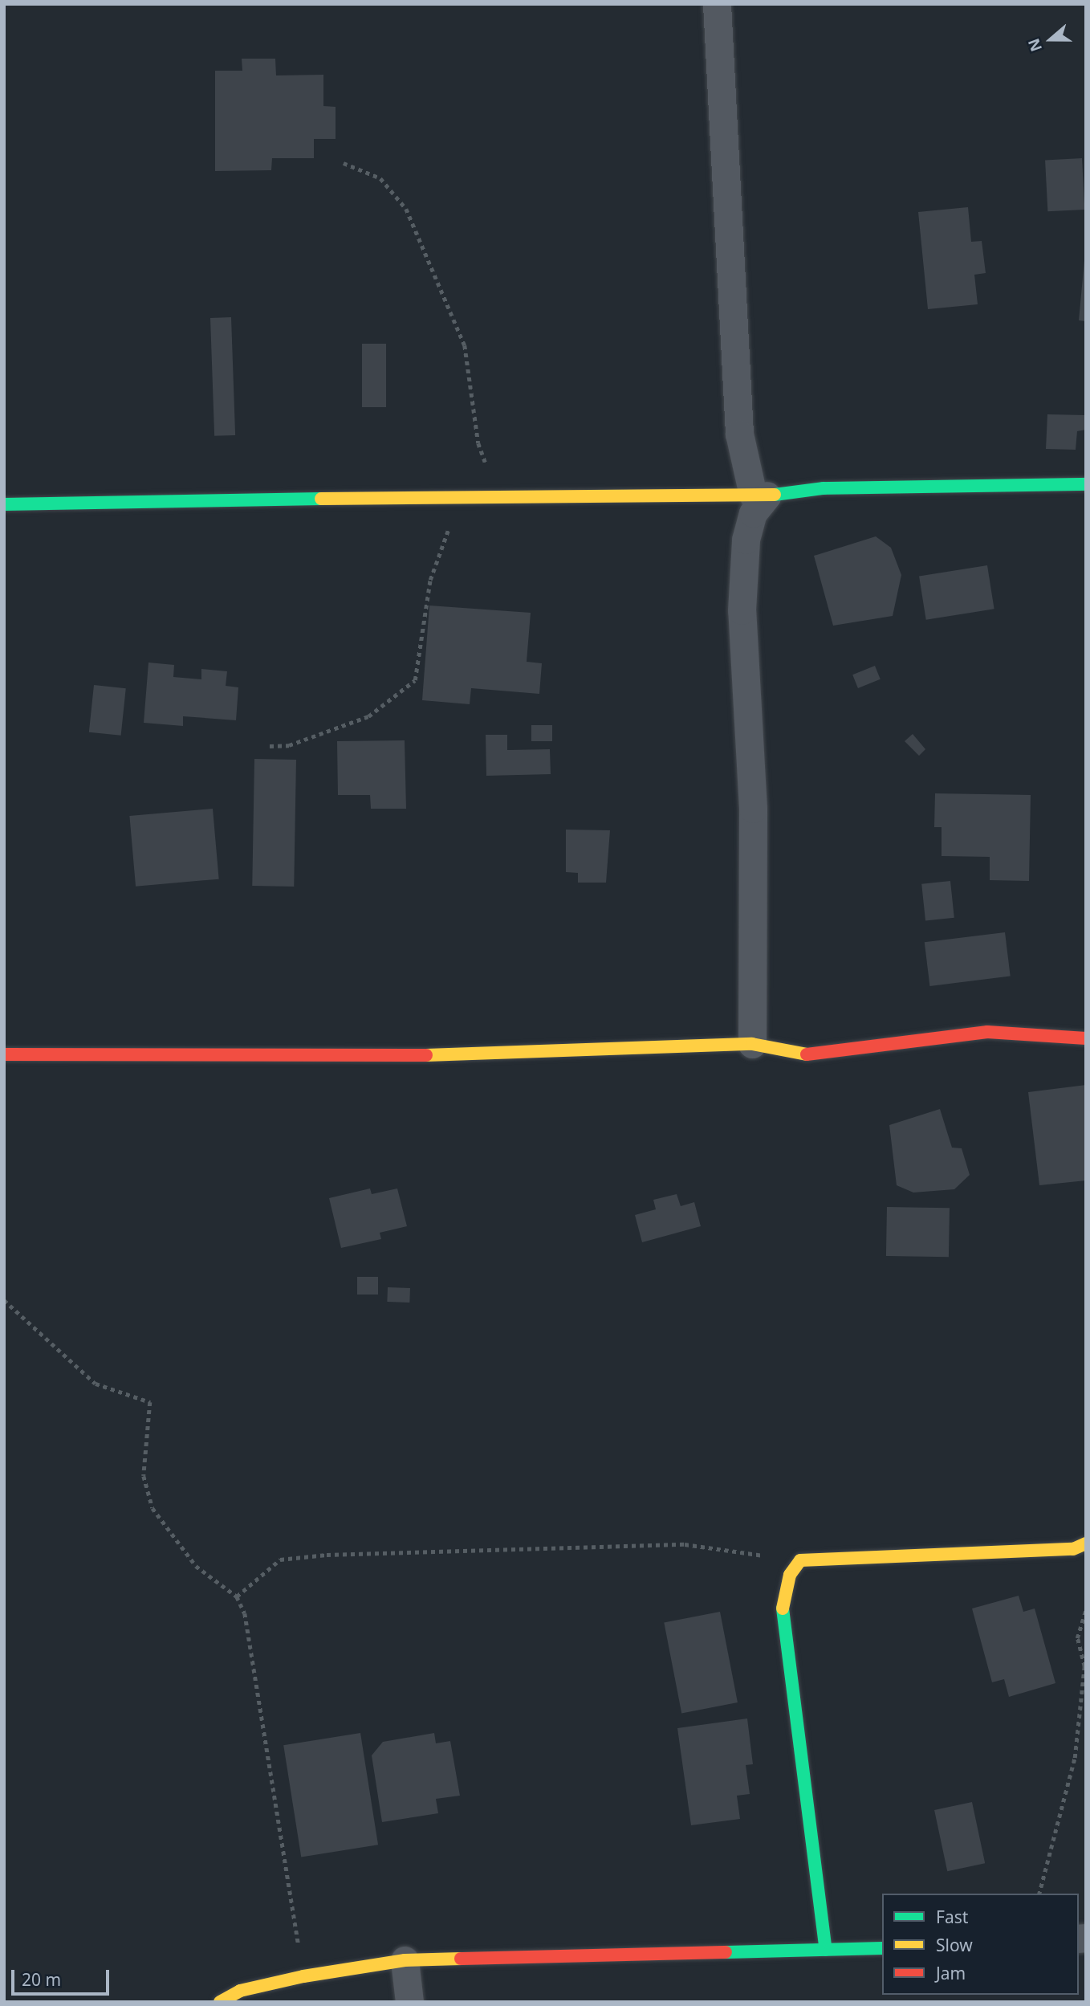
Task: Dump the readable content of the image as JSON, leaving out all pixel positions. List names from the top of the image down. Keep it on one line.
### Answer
{"legend":["Fast","Slow","Jam"],"scale_bar":"20 m","north":"left"}
